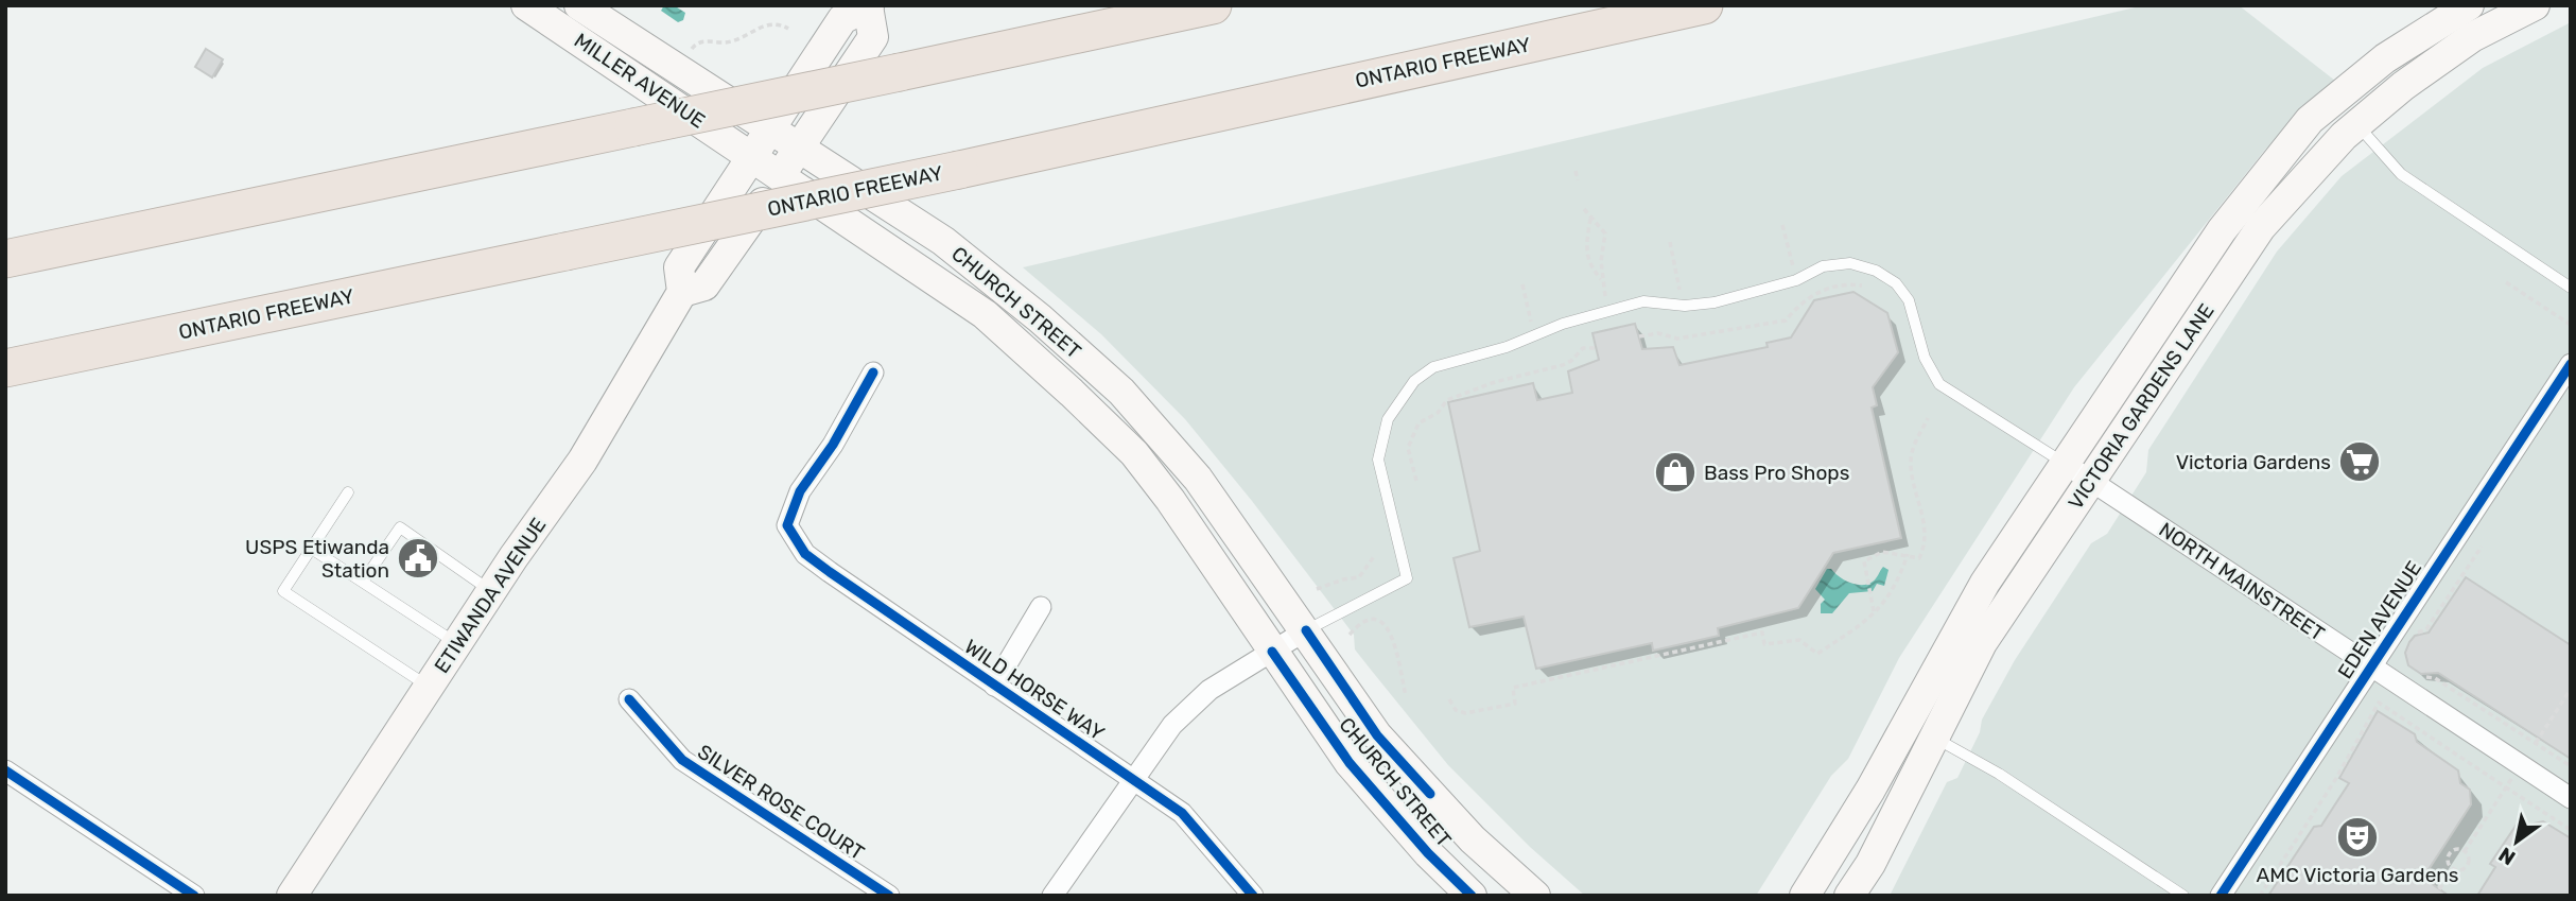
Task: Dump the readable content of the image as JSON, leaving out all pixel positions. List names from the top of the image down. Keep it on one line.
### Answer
{"streets":{"highway":["ONTARIO FREEWAY"],"main road":["MILLER AVENUE","CHURCH STREET","VICTORIA GARDENS LANE","ETIWANDA AVENUE"],"street":["NORTH MAINSTREET","EDEN AVENUE","WILD HORSE WAY","SILVER ROSE COURT"]},"crossings":[["MILLER AVENUE","CHURCH STREET"],["MILLER AVENUE","ETIWANDA AVENUE"],["CHURCH STREET","ETIWANDA AVENUE"],["VICTORIA GARDENS LANE","NORTH MAINSTREET"],["NORTH MAINSTREET","EDEN AVENUE"]],"places":{"supermarket":["Victoria Gardens"],"shop":["Bass Pro Shops"],"public building":["USPS Etiwanda Station"],"theatre":["AMC Victoria Gardens"]},"north":"bottom left"}
